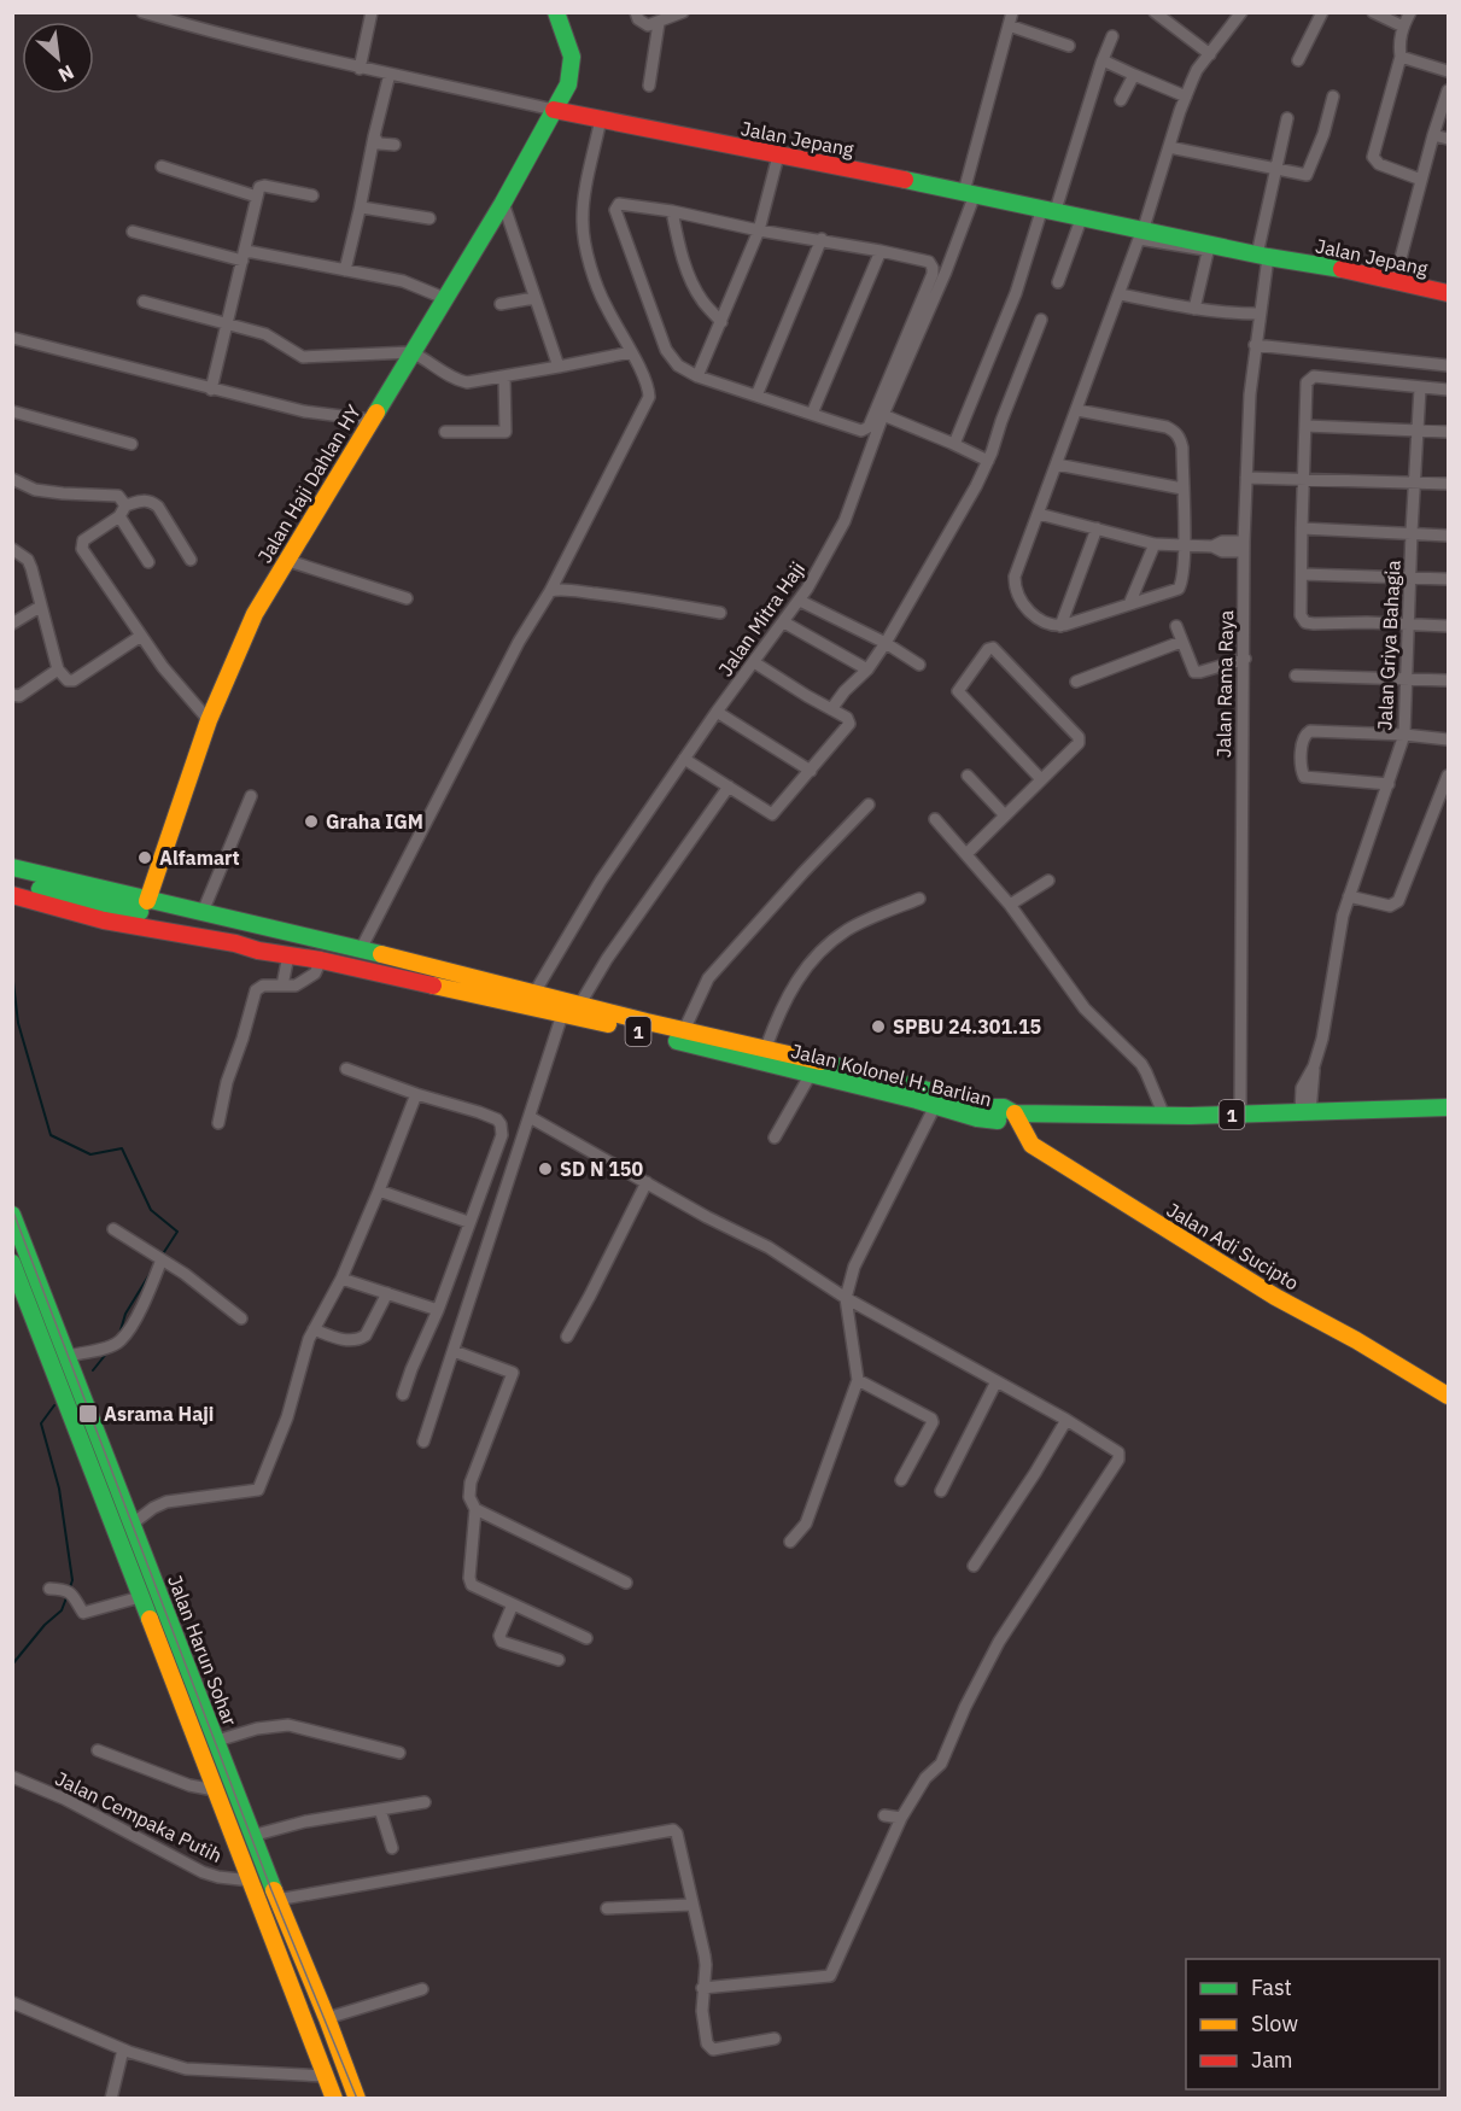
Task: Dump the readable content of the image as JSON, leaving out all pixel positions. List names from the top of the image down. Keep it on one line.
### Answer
{"streets":{"main road":["Jalan Jepang","Jalan Haji Dahlan HY","1","Jalan Kolonel H. Barlian","Jalan Adi Sucipto","Jalan Harun Sohar"],"street":["Jalan Mitra Haji","Jalan Griya Bahagia","Jalan Rama Raya","Jalan Cempaka Putih"]},"crossings":[["Jalan Jepang","Jalan Haji Dahlan HY"],["Jalan Jepang","Jalan Mitra Haji"],["Jalan Jepang","Jalan Rama Raya"],["Jalan Haji Dahlan HY","1"],["Jalan Mitra Haji","Jalan Kolonel H. Barlian"],["Jalan Griya Bahagia","1"],["Jalan Rama Raya","1"],["1","Jalan Kolonel H. Barlian"],["1","Jalan Adi Sucipto"],["Jalan Kolonel H. Barlian","Jalan Adi Sucipto"],["Jalan Harun Sohar","Jalan Cempaka Putih"]],"places":{"other":["Graha IGM","Alfamart","SPBU 24.301.15","SD N 150"],"transit":["Asrama Haji"]},"legend":["Fast","Slow","Jam"],"north":"bottom right"}
